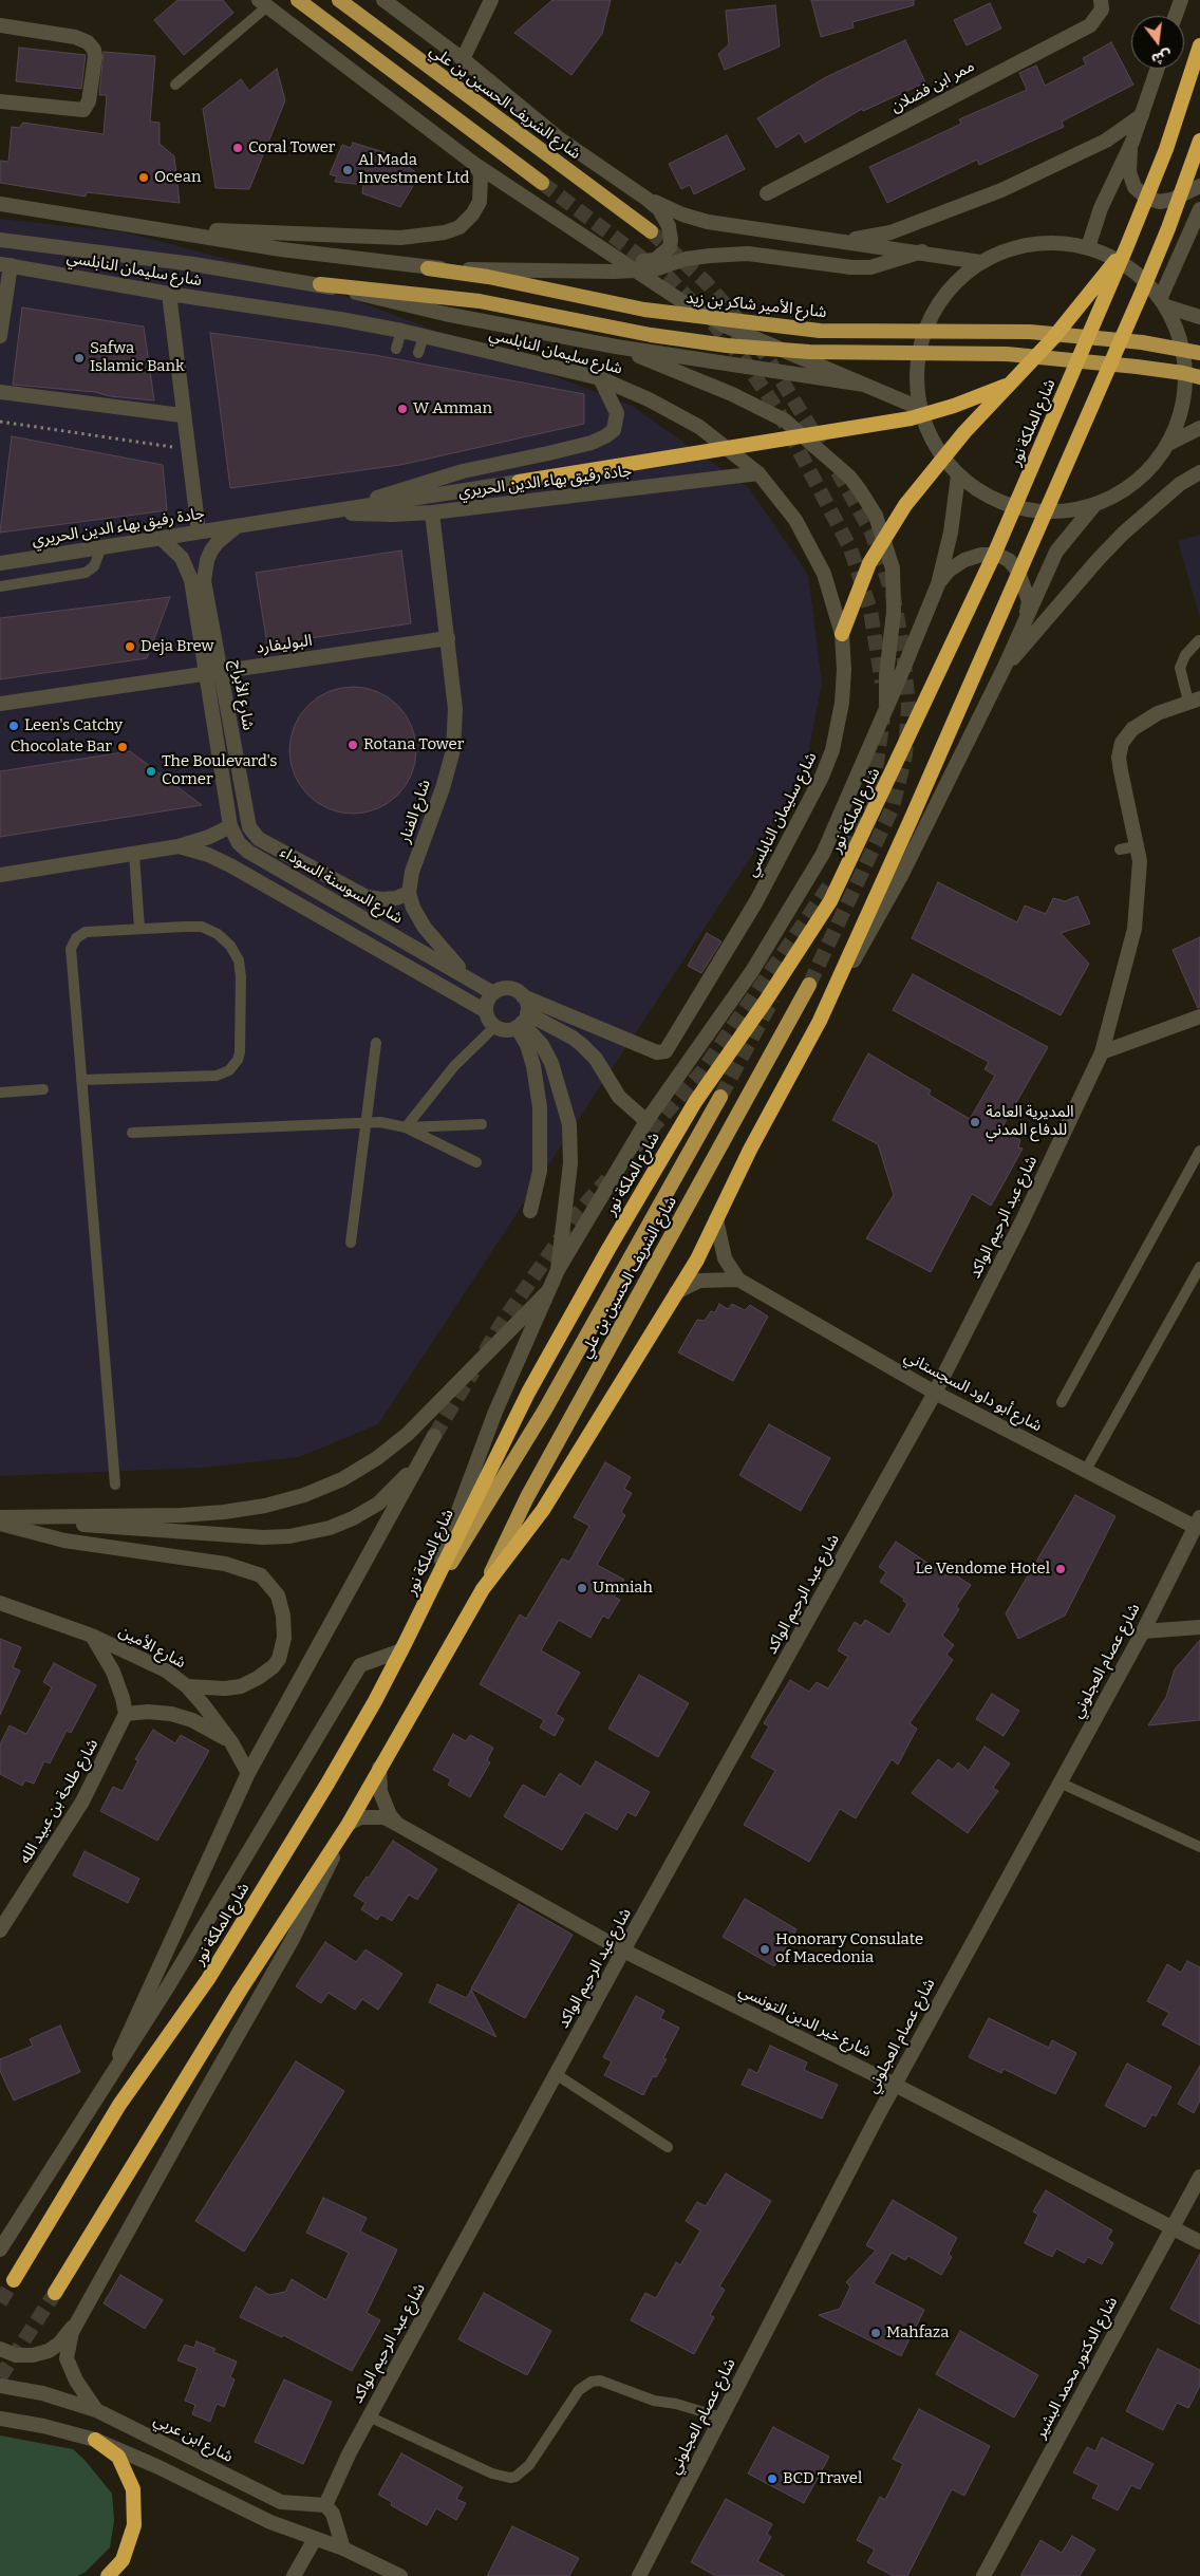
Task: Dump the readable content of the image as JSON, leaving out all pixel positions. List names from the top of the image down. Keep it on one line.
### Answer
{"streets":{"highway":["شارع الملكة نور"],"main road":["شارع الشريف الحسين بن علي","شارع الأمير شاكر بن زيد"],"street":["ممر ابن فضلان","شارع سليمان النابلسي","جادة رفيق بهاء الدين الحريري","البوليفارد","شارع الأبراج","شارع الفنار","شارع السوسنة السوداء","شارع عبد الرحيم الواكد","شارع أبو داود السجستاني","شارع الأمين","شارع عصام العجلوني","شارع طلحة بن عبيد الله","شارع خير الدين التونسي","شارع الدكتور محمد البشير","شارع ابن عربي"]},"crossings":[["شارع الشريف الحسين بن علي","شارع الملكة نور"],["شارع سليمان النابلسي","جادة رفيق بهاء الدين الحريري"],["شارع سليمان النابلسي","شارع السوسنة السوداء"],["جادة رفيق بهاء الدين الحريري","شارع الأبراج"],["جادة رفيق بهاء الدين الحريري","شارع الفنار"],["البوليفارد","شارع الأبراج"],["البوليفارد","شارع الفنار"],["شارع الأبراج","شارع الفنار"],["شارع الأبراج","شارع السوسنة السوداء"],["شارع عبد الرحيم الواكد","شارع أبو داود السجستاني"],["شارع عبد الرحيم الواكد","شارع خير الدين التونسي"],["شارع عبد الرحيم الواكد","شارع ابن عربي"],["شارع أبو داود السجستاني","شارع عصام العجلوني"],["شارع عصام العجلوني","شارع خير الدين التونسي"],["شارع خير الدين التونسي","شارع الدكتور محمد البشير"]],"places":["Coral Tower","Al Mada Investment Ltd","Ocean","Safwa Islamic Bank","W Amman","Deja Brew","Leen's Catchy","Rotana Tower","Chocolate Bar","The Boulevard's Corner","المديرية العامة للدفاع المدني","Le Vendome Hotel","Umniah","Honorary Consulate of Macedonia","Mahfaza","BCD Travel"],"north":"bottom"}
